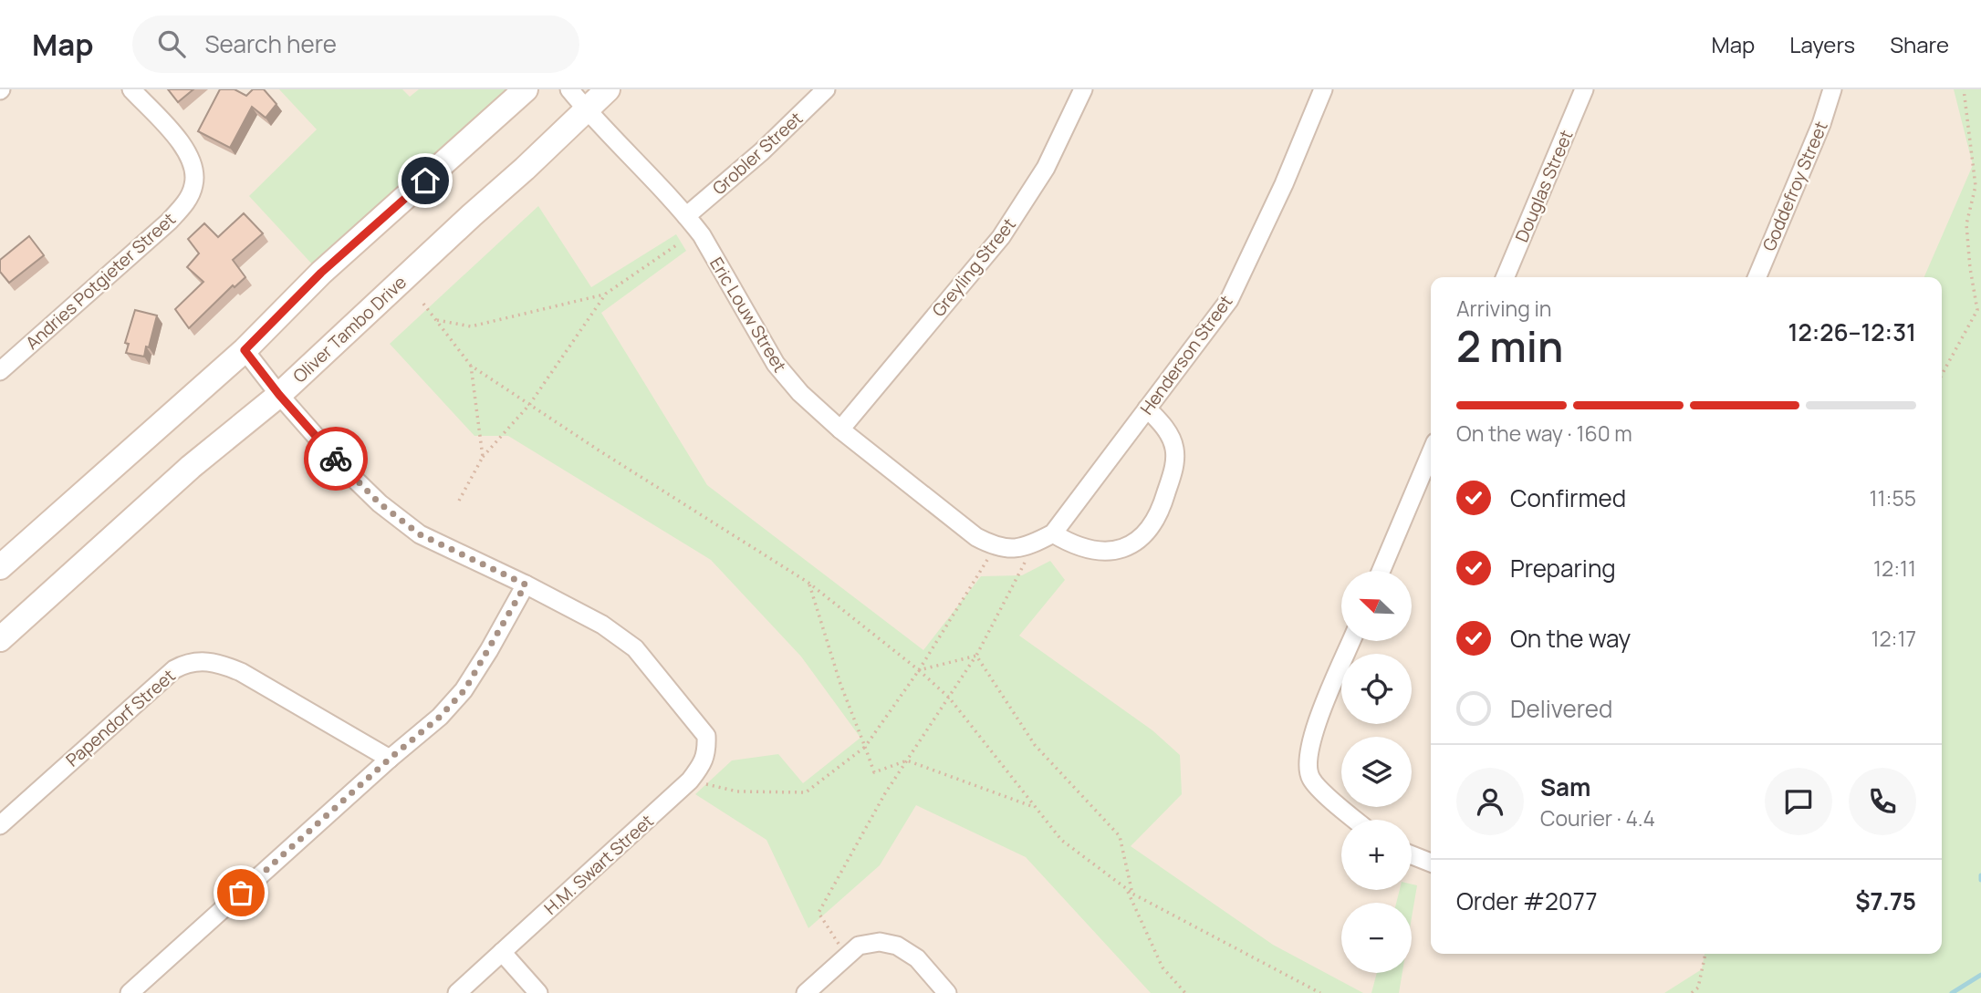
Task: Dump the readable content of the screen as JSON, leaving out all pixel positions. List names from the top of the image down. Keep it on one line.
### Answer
{"streets":{"street":["Grobler Street","Douglas Street","Goddefroy Street","Greyling Street","Andries Potgieter Street","Eric Louw Street","Oliver Tambo Drive","Henderson Street","Papendorf Street","H.M. Swart Street"]},"crossings":[["Grobler Street","Eric Louw Street"],["Greyling Street","Eric Louw Street"],["Eric Louw Street","Oliver Tambo Drive"]],"north":"top left","page":{"header":"Map","search":"Search here","nav":["Map","Layers","Share"],"heading":["2 min","Arriving in","12:26–12:31"],"panel":["Sam","Courier · 4.4","Order #2077","$7.75"],"bar":"On the way · 160 m","list":[["Confirmed","11:55"],["Preparing","12:11"],["On the way","12:17"],"Delivered"],"map_buttons":["+","−"]}}
